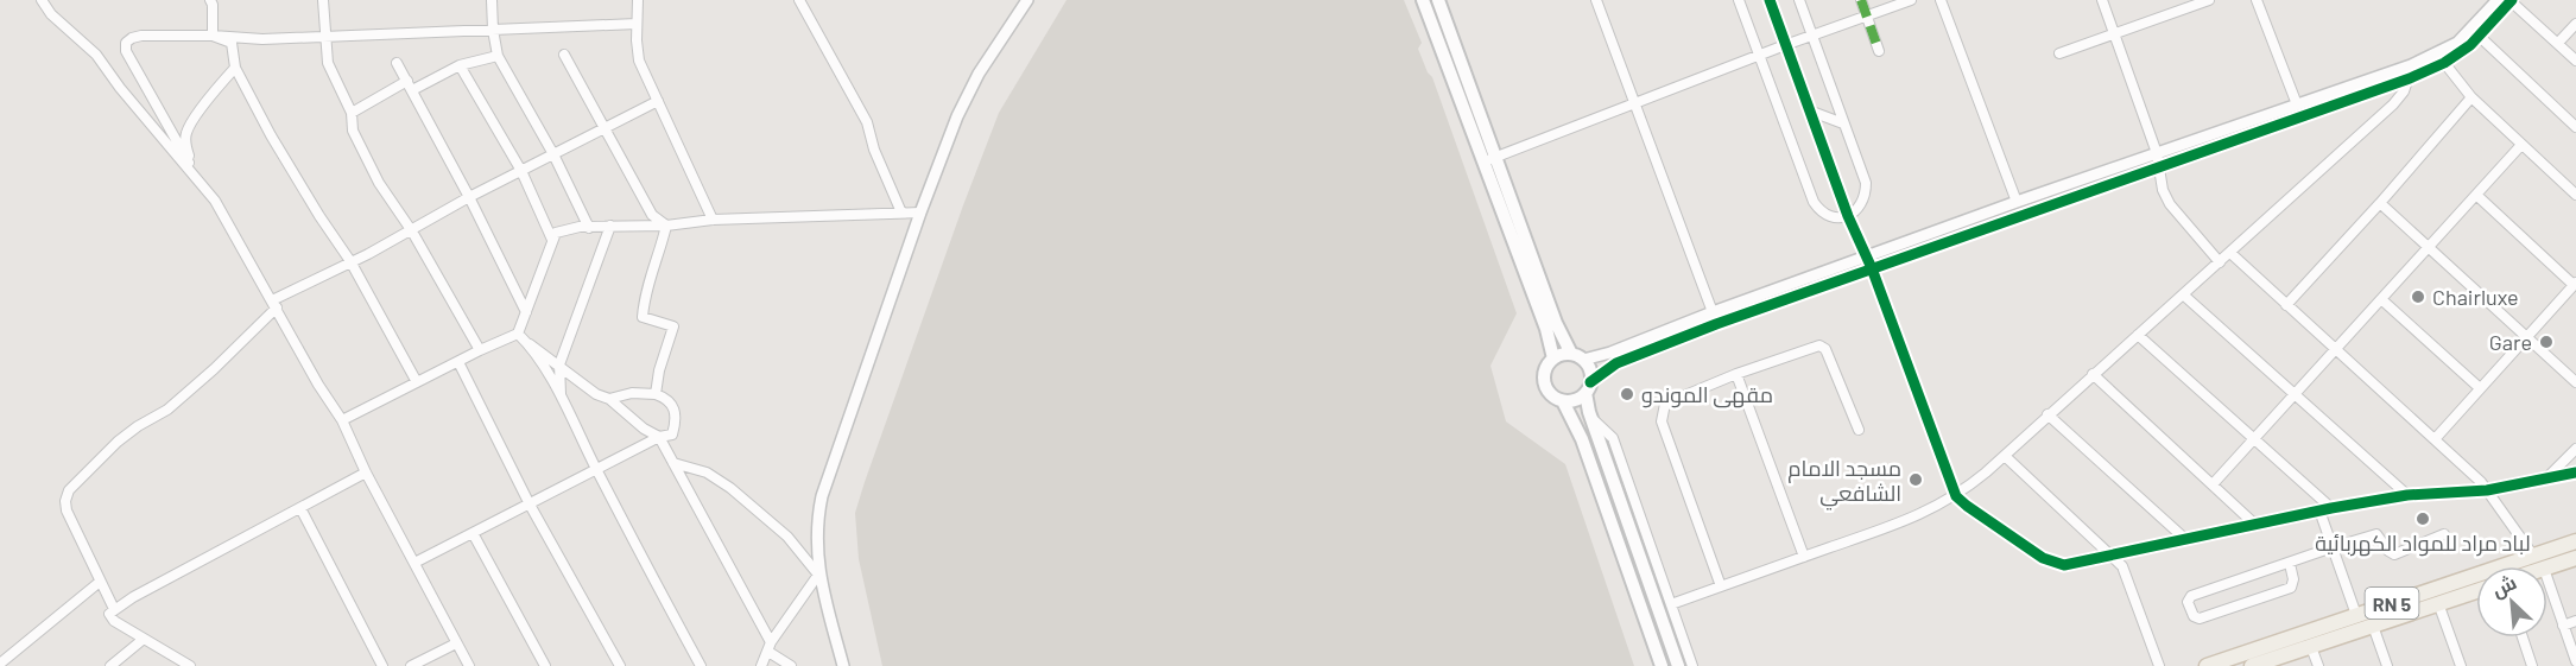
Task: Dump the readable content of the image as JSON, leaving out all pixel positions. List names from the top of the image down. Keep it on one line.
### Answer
{"streets":{"main road":["RN 5"]},"places":["Chairluxe","Gare","مقهى الموندو","مسجد الامام الشافعي","لباد مراد للمواد الكهربائية"],"north":"top left"}
